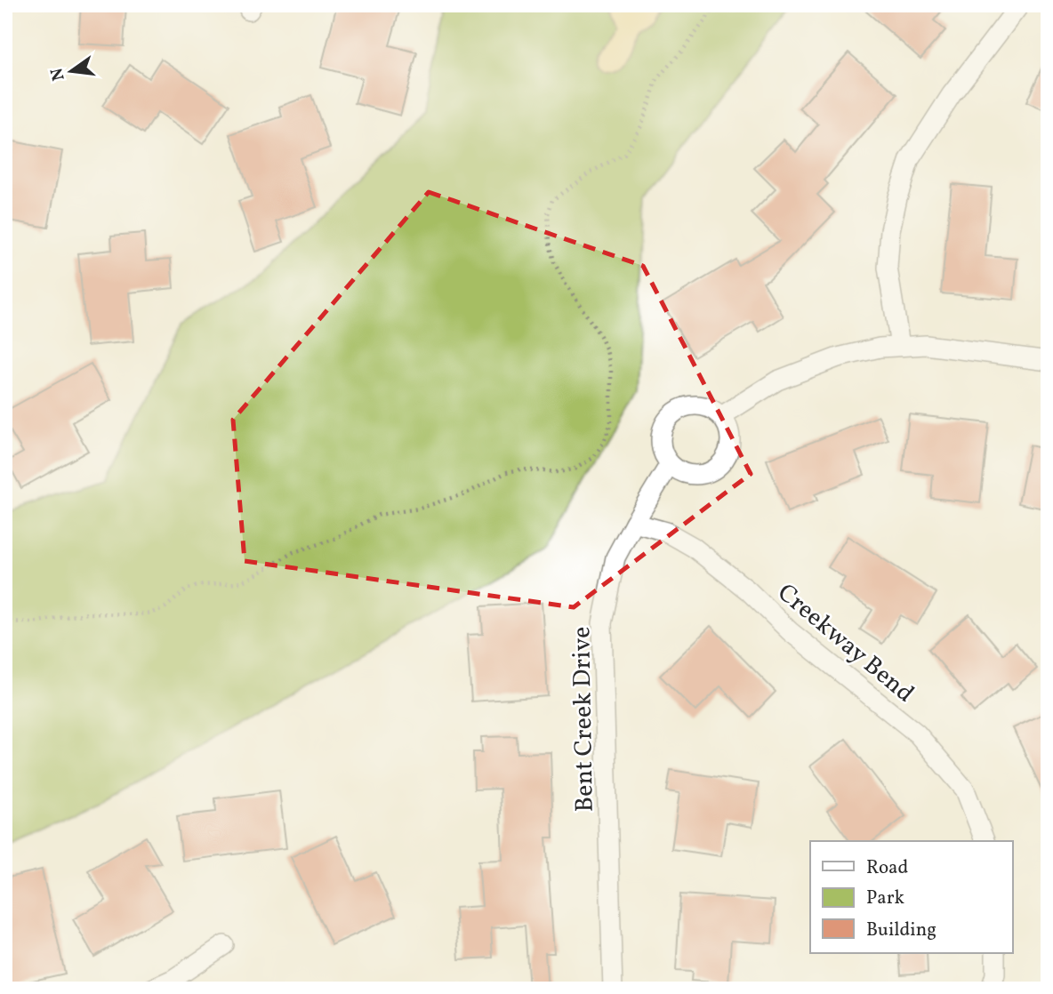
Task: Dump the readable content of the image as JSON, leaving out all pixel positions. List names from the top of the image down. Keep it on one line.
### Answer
{"streets":{"street":["Creekway Bend","Bent Creek Drive"]},"crossings":[["Creekway Bend","Bent Creek Drive"]],"legend":["Road","Park","Building"],"north":"left"}
